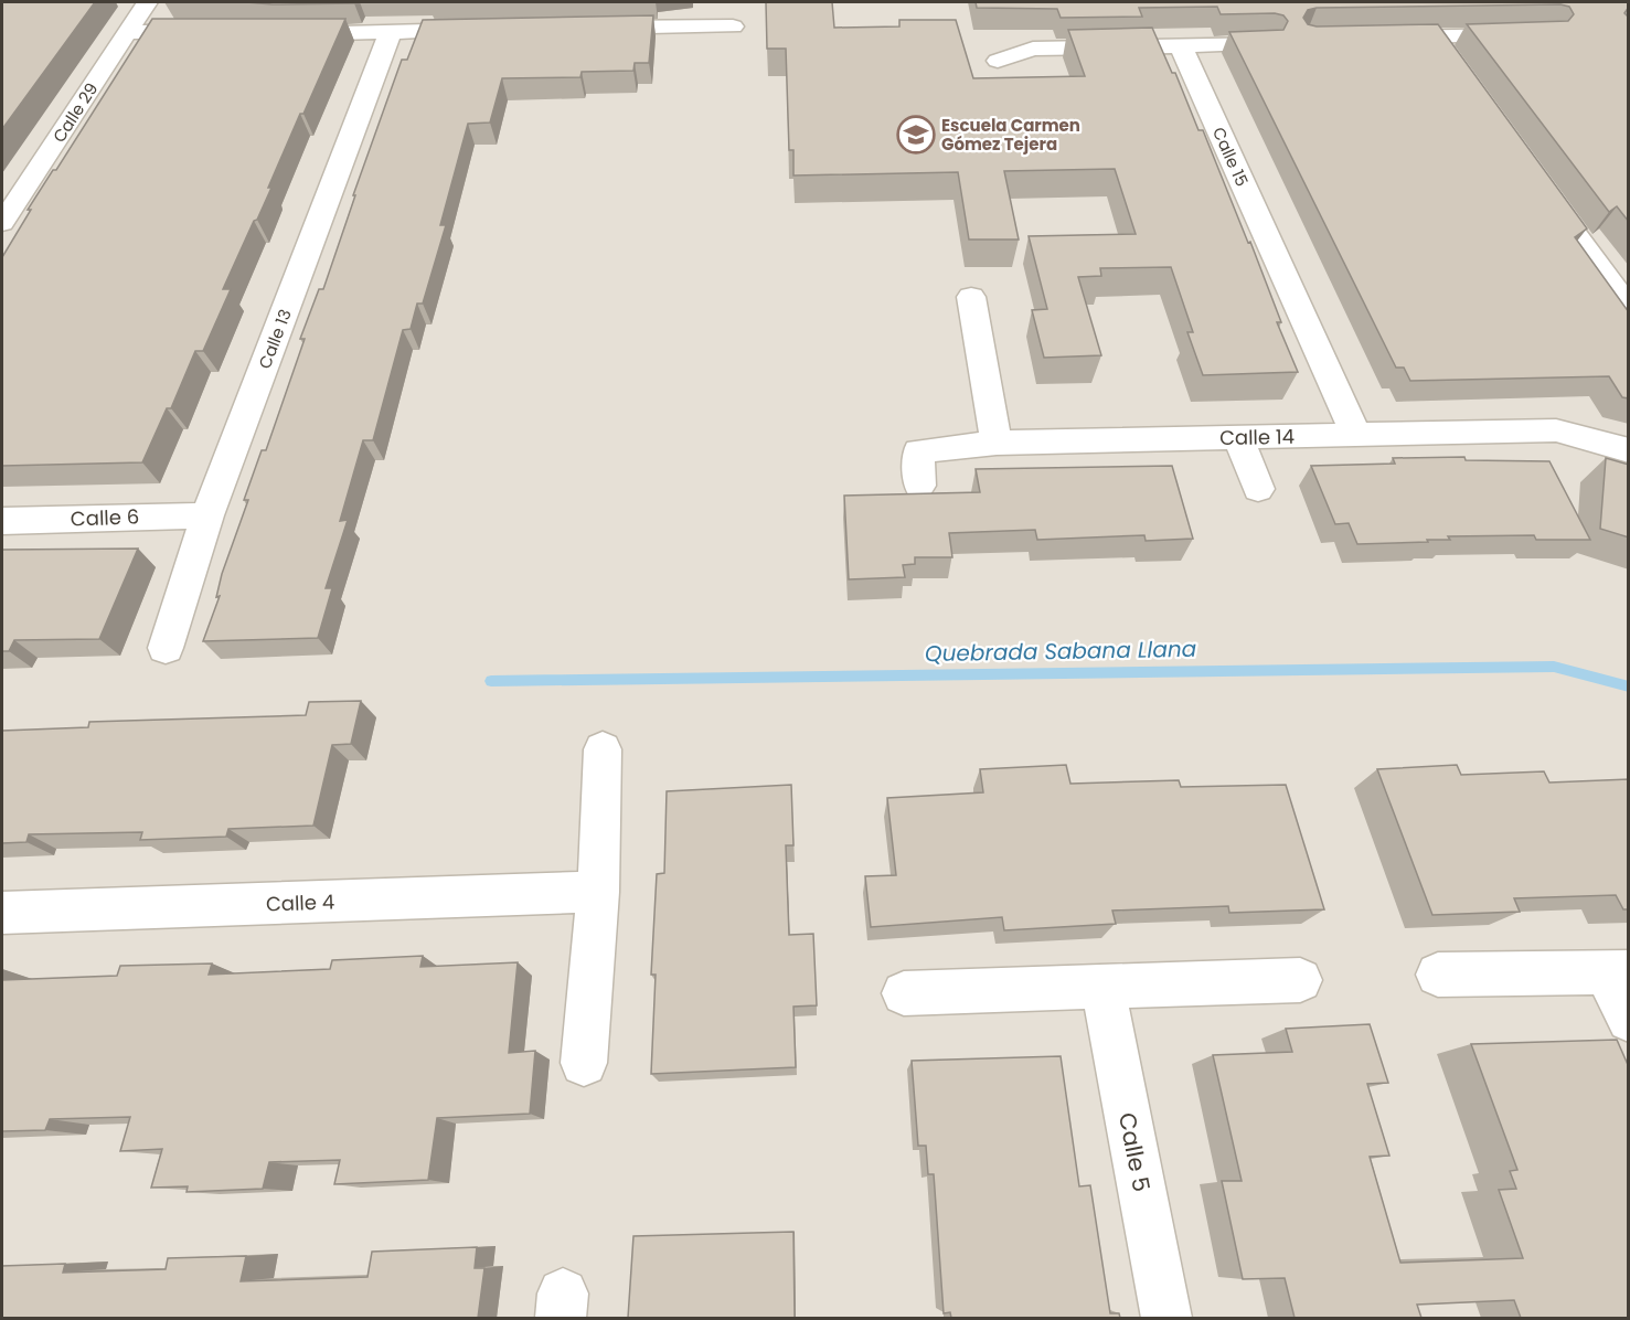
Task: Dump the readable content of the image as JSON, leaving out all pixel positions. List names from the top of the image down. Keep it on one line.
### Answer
{"streets":{"street":["Calle 29","Calle 15","Calle 13","Calle 14","Calle 6","Calle 4","Calle 5"]},"crossings":[["Calle 15","Calle 14"],["Calle 13","Calle 6"]],"water":["Quebrada Sabana Llana"],"places":{"school or university":["Escuela Carmen Gómez Tejera"]}}
